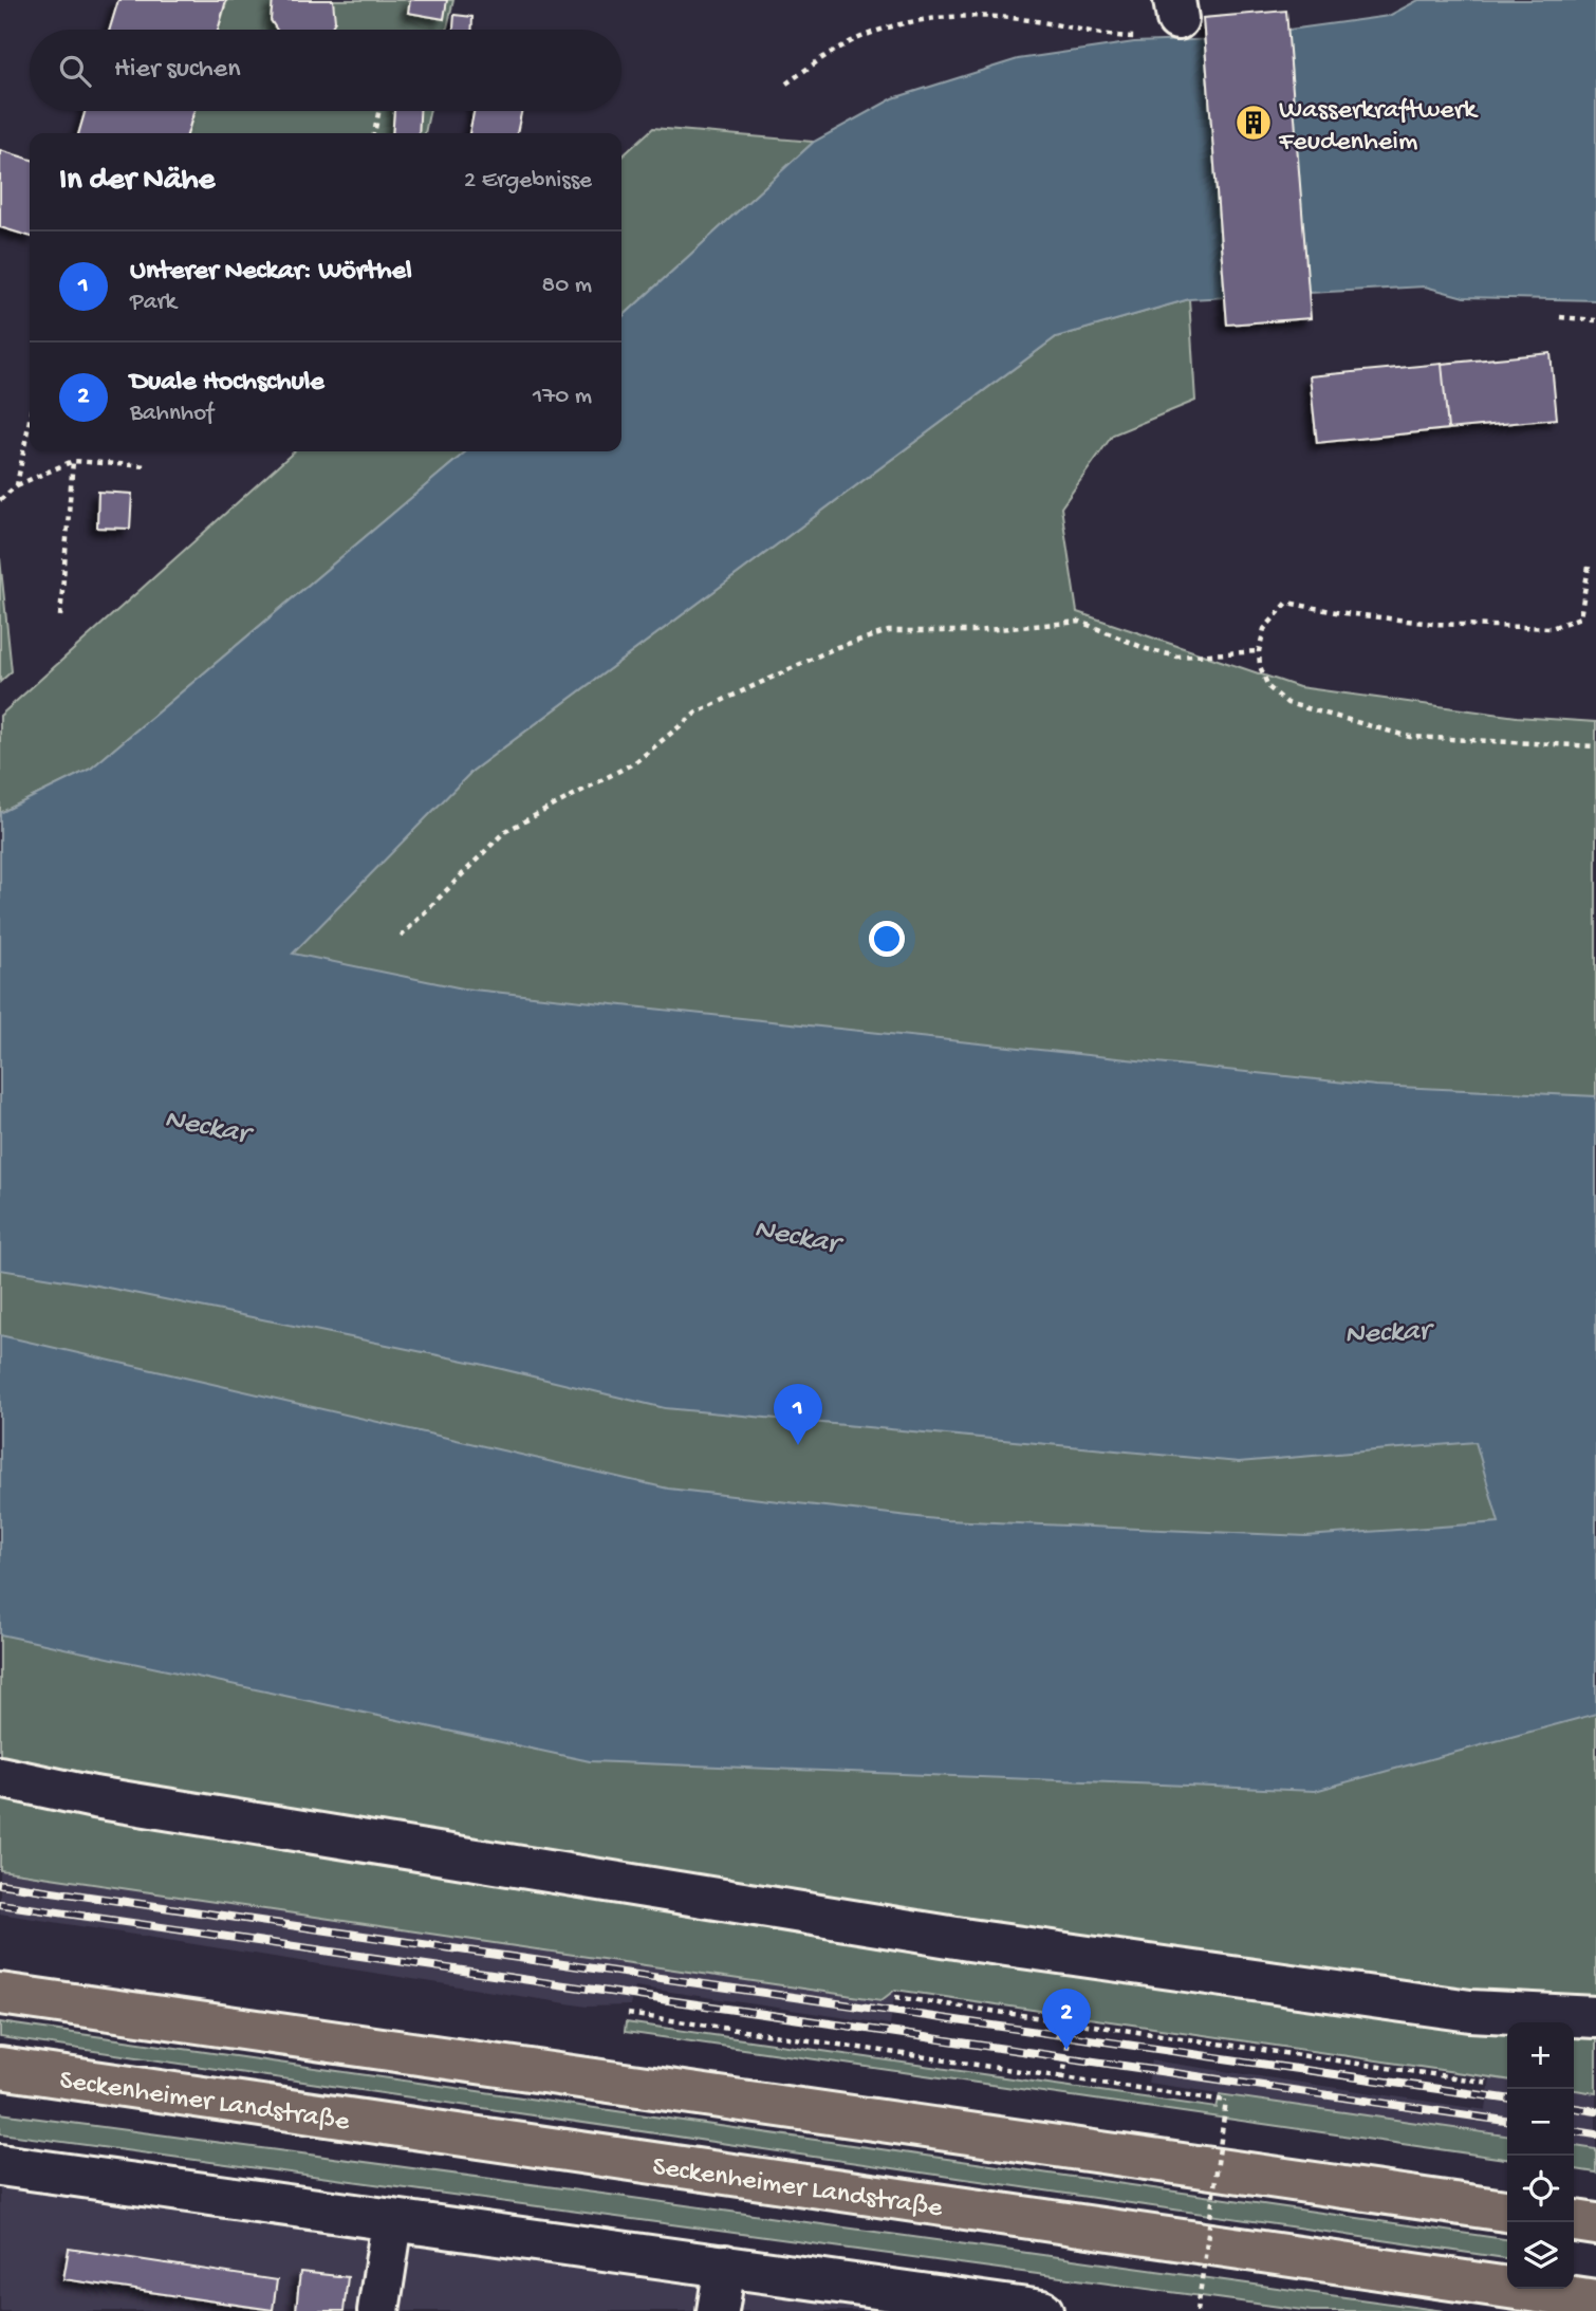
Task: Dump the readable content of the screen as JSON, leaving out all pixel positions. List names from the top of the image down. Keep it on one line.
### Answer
{"streets":{"main road":["Seckenheimer Landstraße"]},"water":["Neckar"],"places":{"building":["Wasserkraftwerk Feudenheim"]},"page":{"search":"Hier suchen","heading":["In der Nähe","2 Ergebnisse"],"list":[{"mark":"1","name":"Unterer Neckar: Wörthel","note":"Park","value":"80 m"},{"mark":"2","name":"Duale Hochschule","note":"Bahnhof","value":"170 m"}],"pins":["1","2"],"map_buttons":["+","−"]}}
